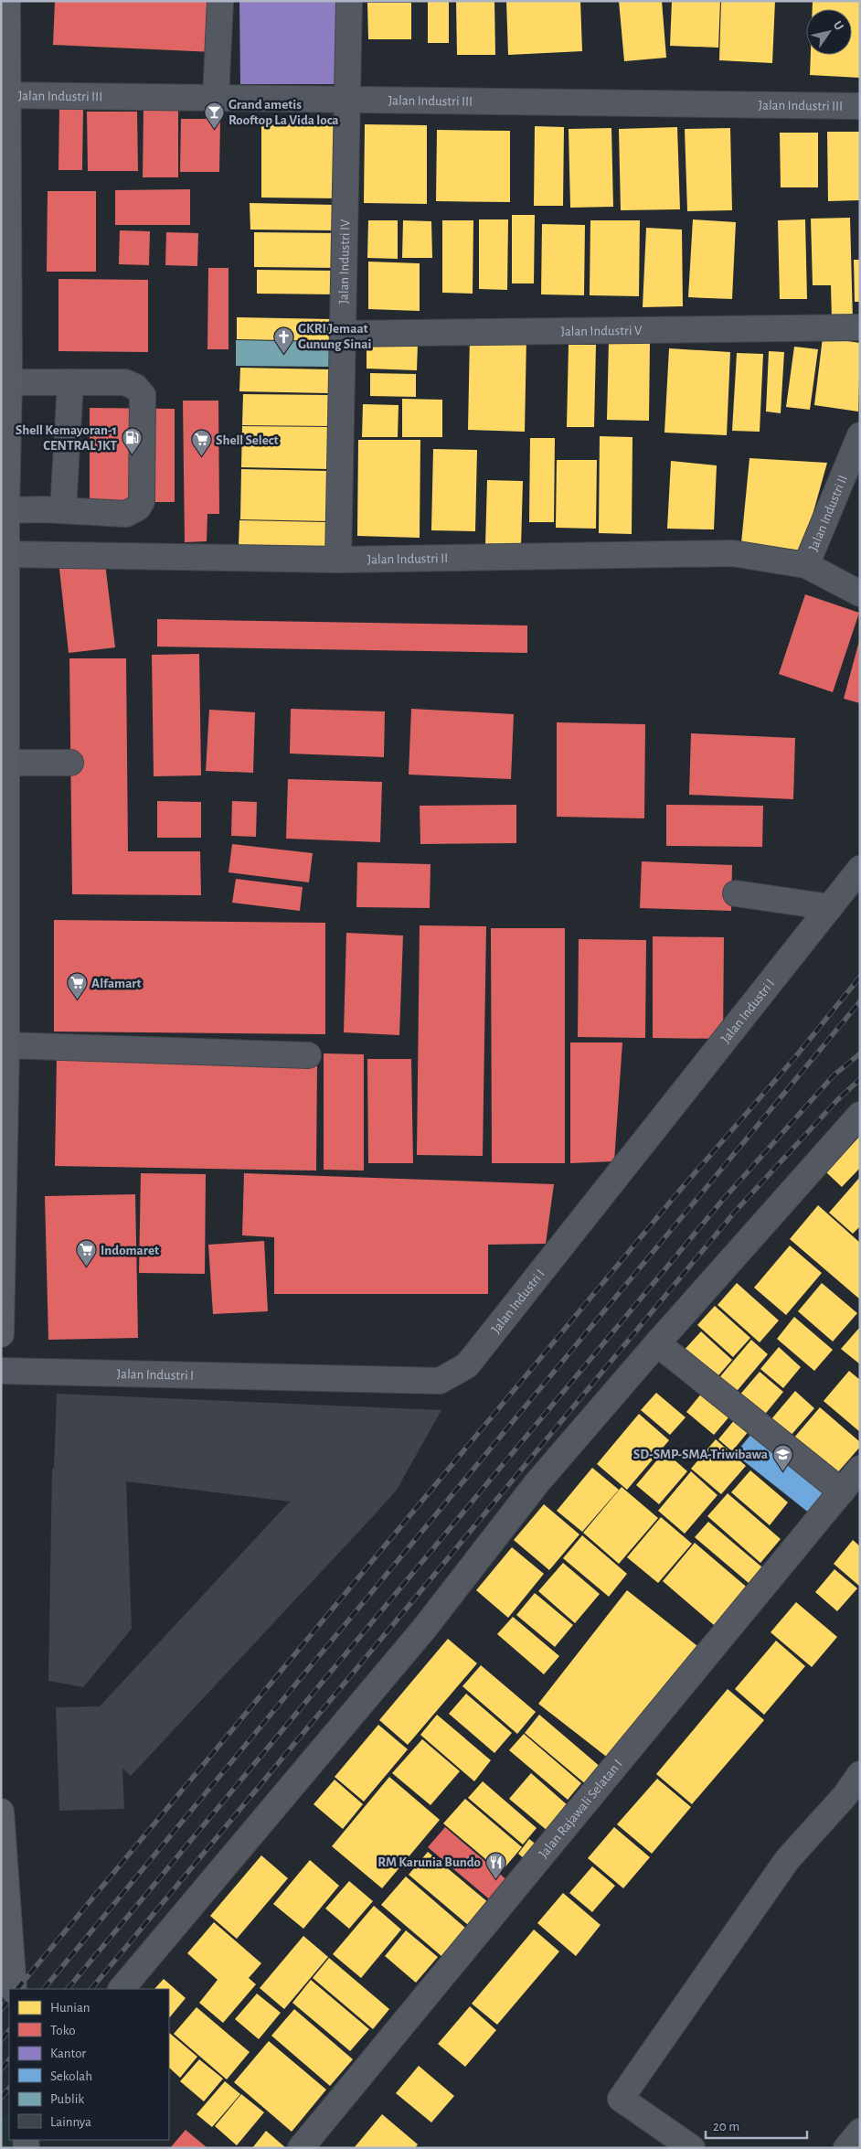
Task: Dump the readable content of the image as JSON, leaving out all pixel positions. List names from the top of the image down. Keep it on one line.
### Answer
{"streets":{"street":["Jalan Industri III","Jalan Industri IV","Jalan Industri V","Jalan Industri II","Jalan Industri I","Jalan Rajawali Selatan I"]},"crossings":[["Jalan Industri III","Jalan Industri IV"],["Jalan Industri IV","Jalan Industri V"],["Jalan Industri IV","Jalan Industri II"]],"places":{"bar":["Grand ametis Rooftop La Vida loca"],"church":["GKRI Jemaat Gunung Sinai"],"fuel station":["Shell Kemayoran-1 CENTRAL JKT"],"supermarket":["Shell Select","Alfamart","Indomaret"],"school or university":["SD-SMP-SMA-Triwibawa"],"restaurant":["RM Karunia Bundo"]},"legend":["Hunian","Toko","Kantor","Sekolah","Publik","Lainnya"],"scale_bar":"20 m","north":"top right"}
